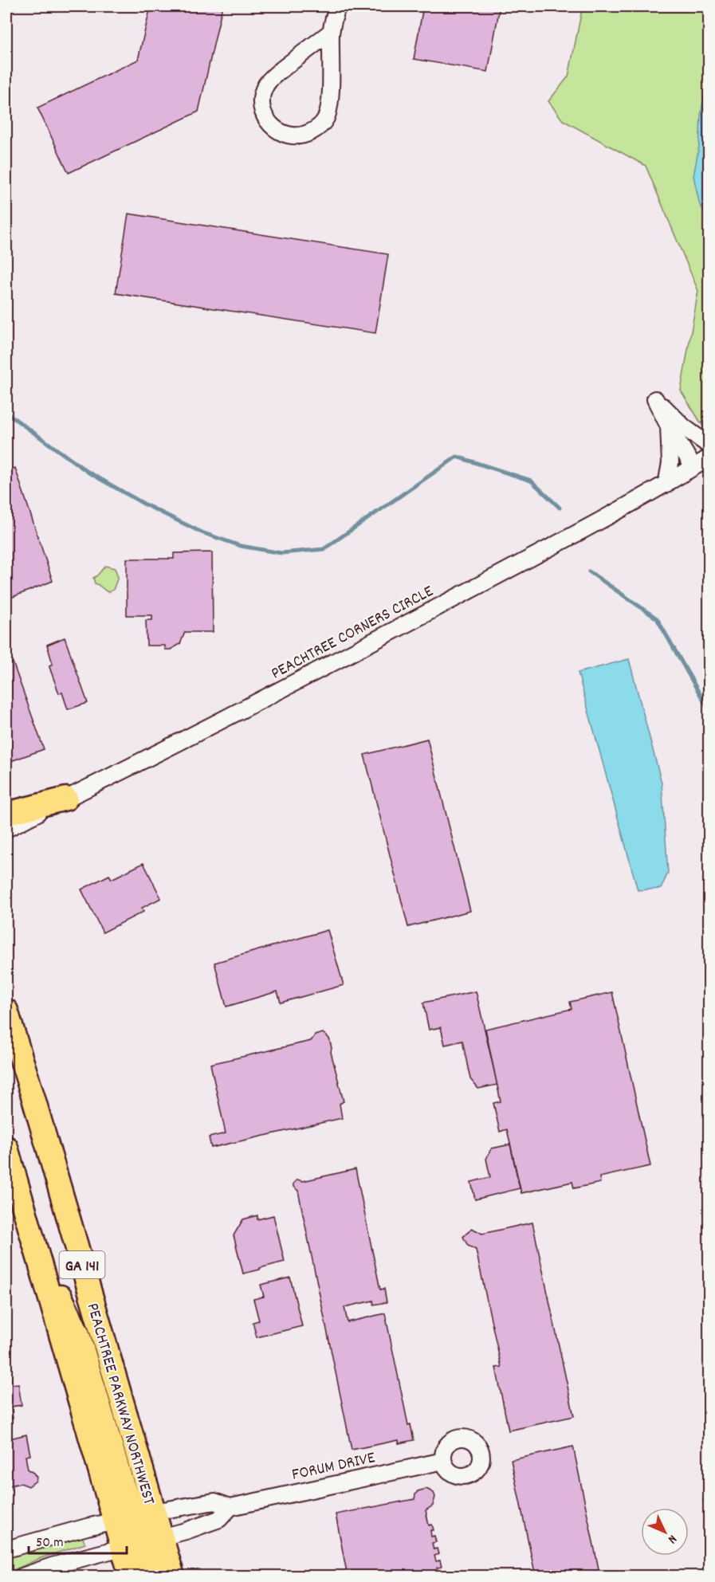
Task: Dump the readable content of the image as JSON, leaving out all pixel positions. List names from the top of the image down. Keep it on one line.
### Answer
{"streets":{"highway":["GA 141","PEACHTREE PARKWAY NORTHWEST"],"street":["PEACHTREE CORNERS CIRCLE","FORUM DRIVE"]},"crossings":[["GA 141","PEACHTREE PARKWAY NORTHWEST"],["GA 141","FORUM DRIVE"],["PEACHTREE PARKWAY NORTHWEST","FORUM DRIVE"]],"scale_bar":"50 m","north":"bottom right"}
